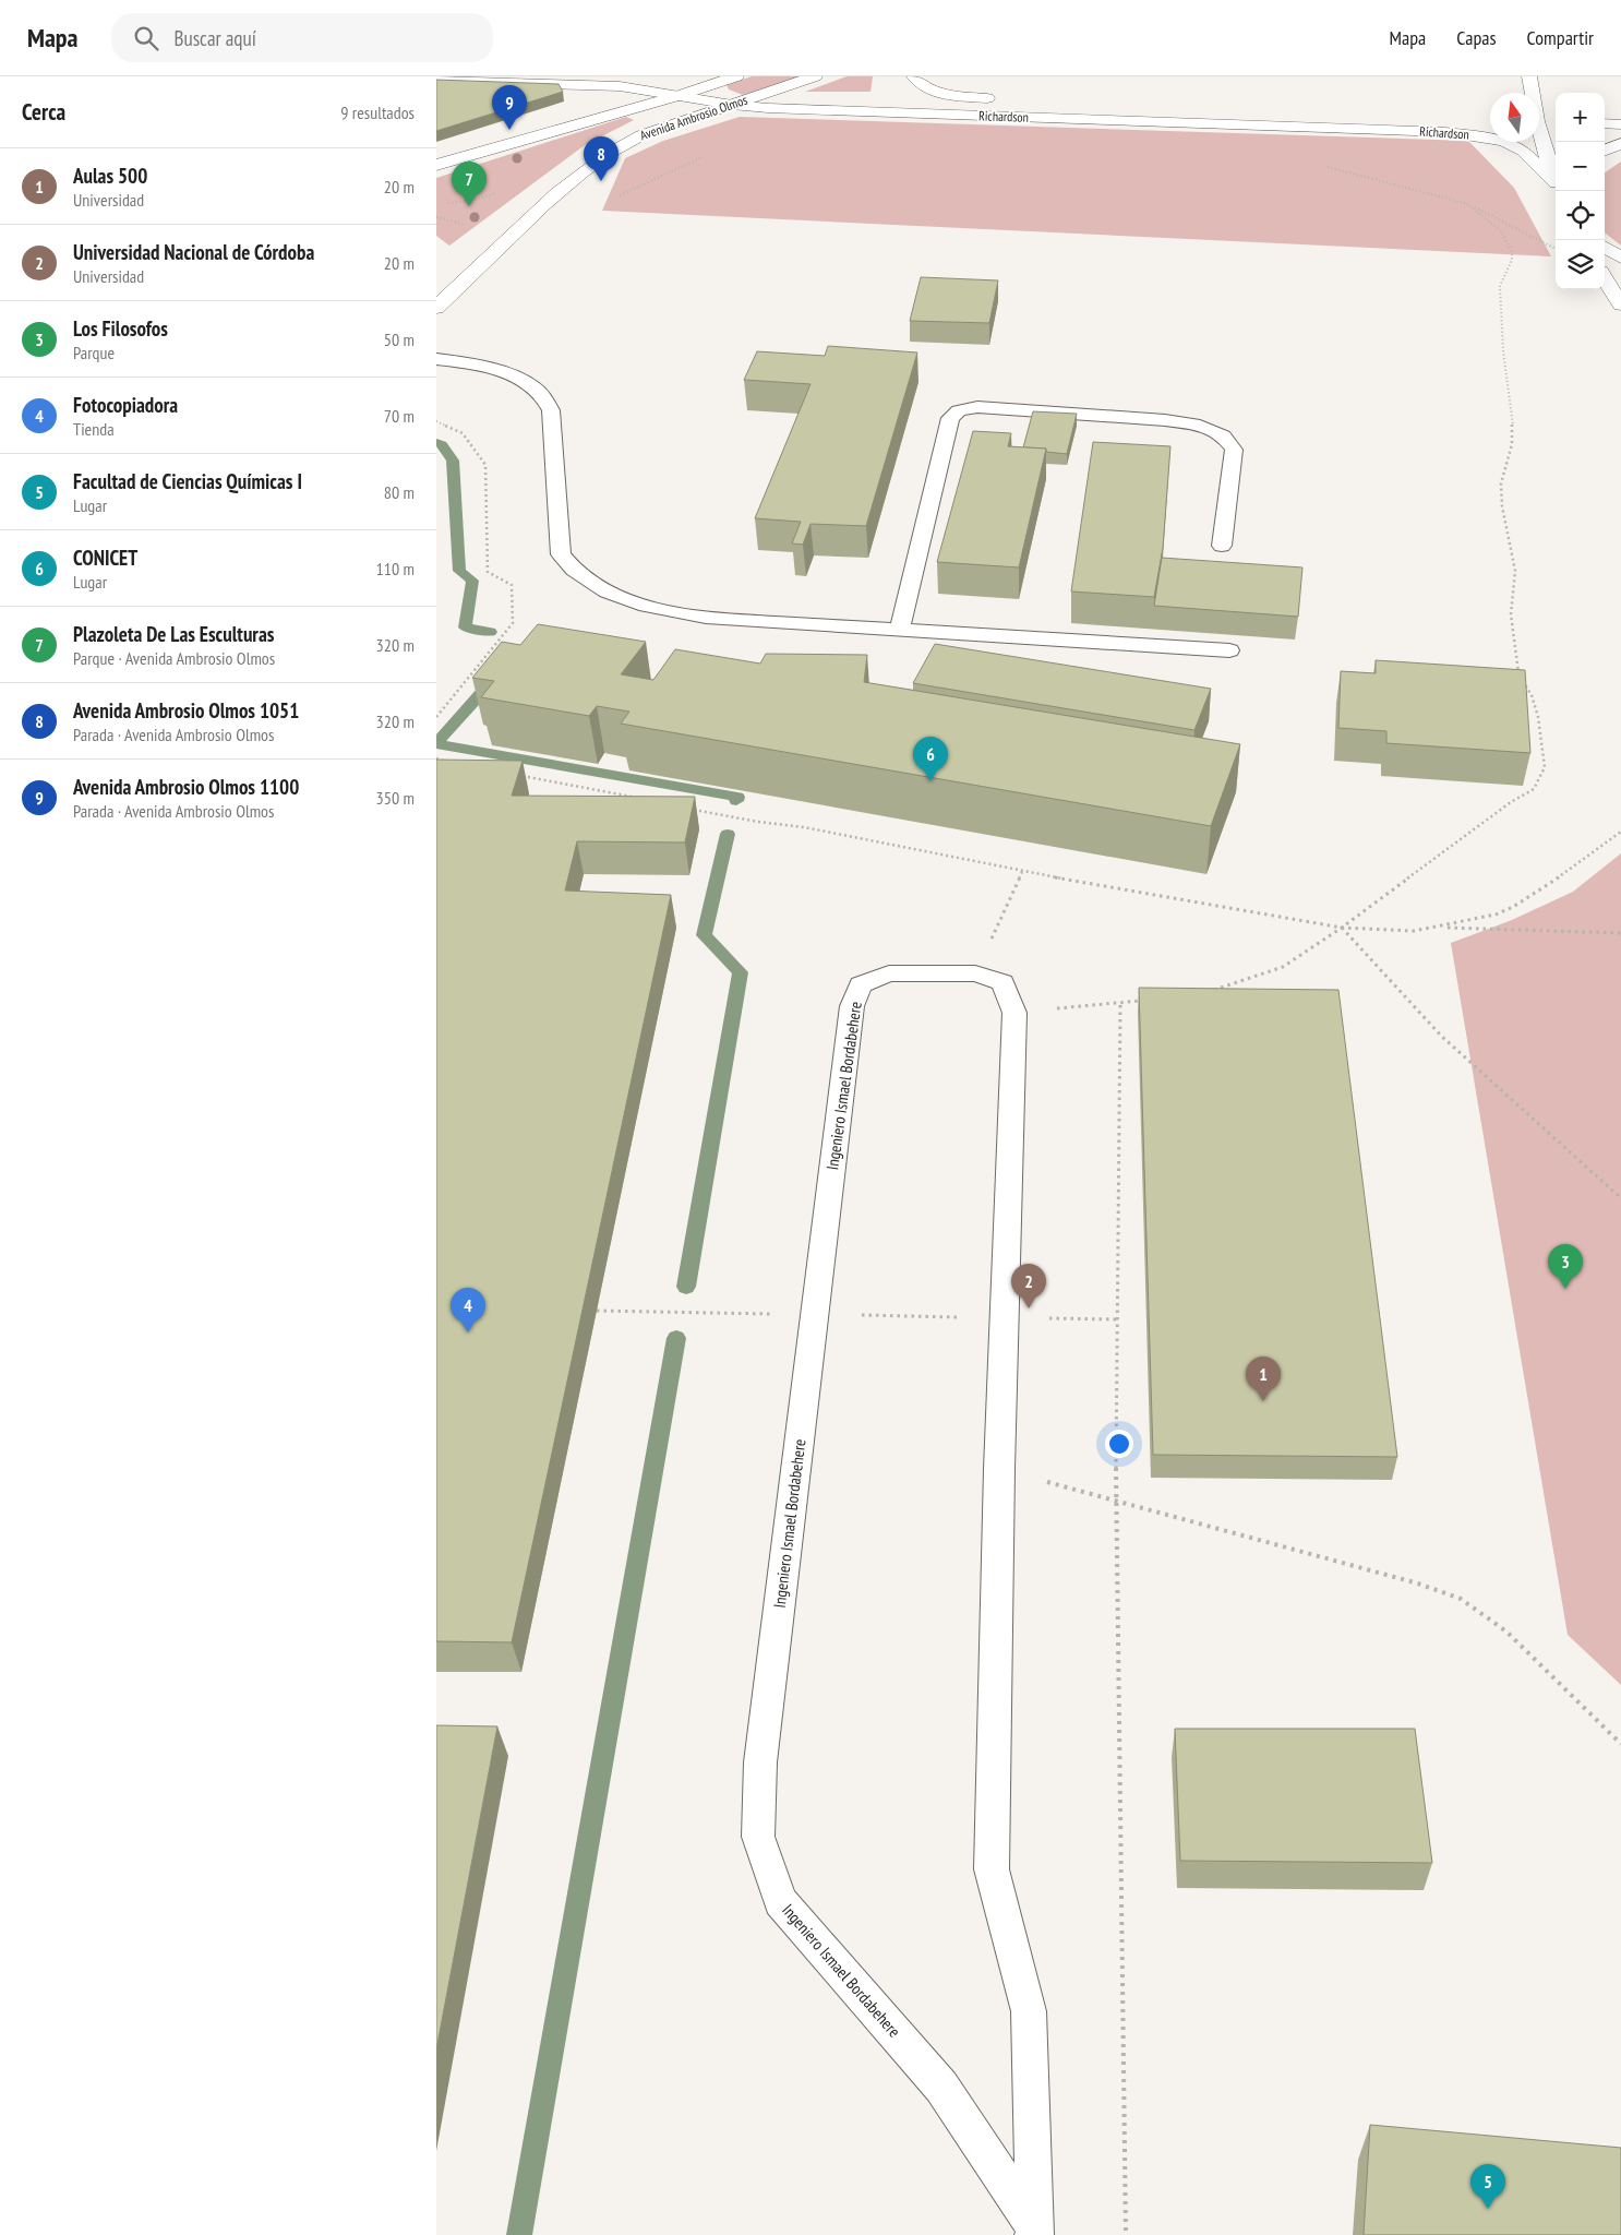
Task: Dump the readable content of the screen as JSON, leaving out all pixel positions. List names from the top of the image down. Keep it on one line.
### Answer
{"streets":{"street":["Richardson","Avenida Ambrosio Olmos"],"lane":["Ingeniero Ismael Bordabehere"]},"crossings":[["Richardson","Avenida Ambrosio Olmos"]],"north":"top","page":{"header":"Mapa","search":"Buscar aquí","nav":["Mapa","Capas","Compartir"],"heading":["Cerca","9 resultados"],"pins":["9","8","7","6","3","2","4","1","5"],"map_buttons":["+","−"],"list":[{"mark":"1","name":"Aulas 500","note":"Universidad","value":"20 m"},{"mark":"2","name":"Universidad Nacional de Córdoba","note":"Universidad","value":"20 m"},{"mark":"3","name":"Los Filosofos","note":"Parque","value":"50 m"},{"mark":"4","name":"Fotocopiadora","note":"Tienda","value":"70 m"},{"mark":"5","name":"Facultad de Ciencias Químicas I","note":"Lugar","value":"80 m"},{"mark":"6","name":"CONICET","note":"Lugar","value":"110 m"},{"mark":"7","name":"Plazoleta De Las Esculturas","note":"Parque · Avenida Ambrosio Olmos","value":"320 m"},{"mark":"8","name":"Avenida Ambrosio Olmos 1051","note":"Parada · Avenida Ambrosio Olmos","value":"320 m"},{"mark":"9","name":"Avenida Ambrosio Olmos 1100","note":"Parada · Avenida Ambrosio Olmos","value":"350 m"}]}}
